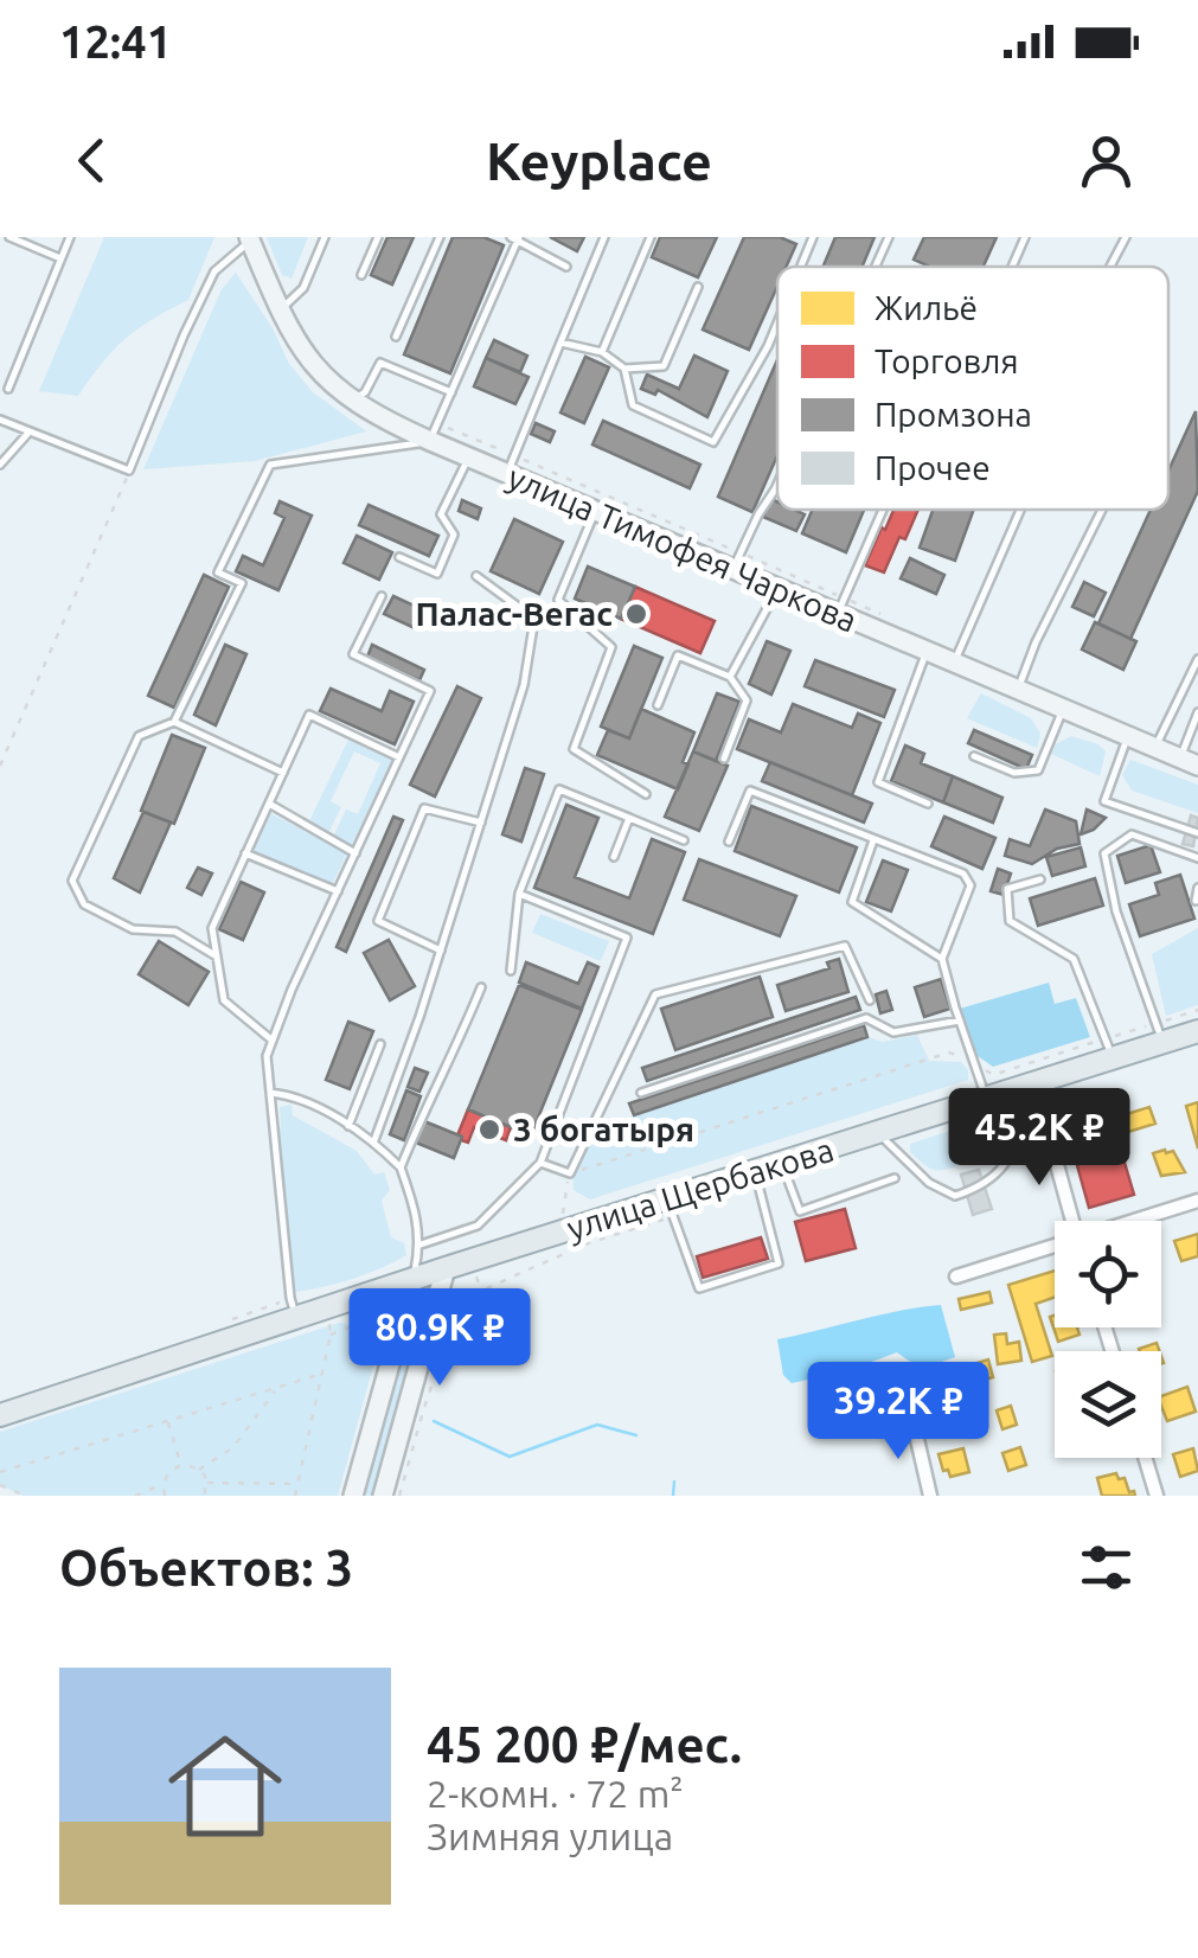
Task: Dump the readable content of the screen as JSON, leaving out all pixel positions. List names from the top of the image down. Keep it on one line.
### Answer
{"streets":{"main road":["улица Тимофея Чаркова","улица Щербакова"]},"places":["Палас-Вегас","3 богатыря"],"legend":["Жильё","Торговля","Промзона","Прочее"],"page":{"status":"12:41","header":"Keyplace","price":["45.2K ₽","80.9K ₽","39.2K ₽"],"heading":"Объектов: 3","list":[{"name":"45 200 ₽/мес.","note":"2-комн. · 72 m² · Зимняя улица"}]}}
